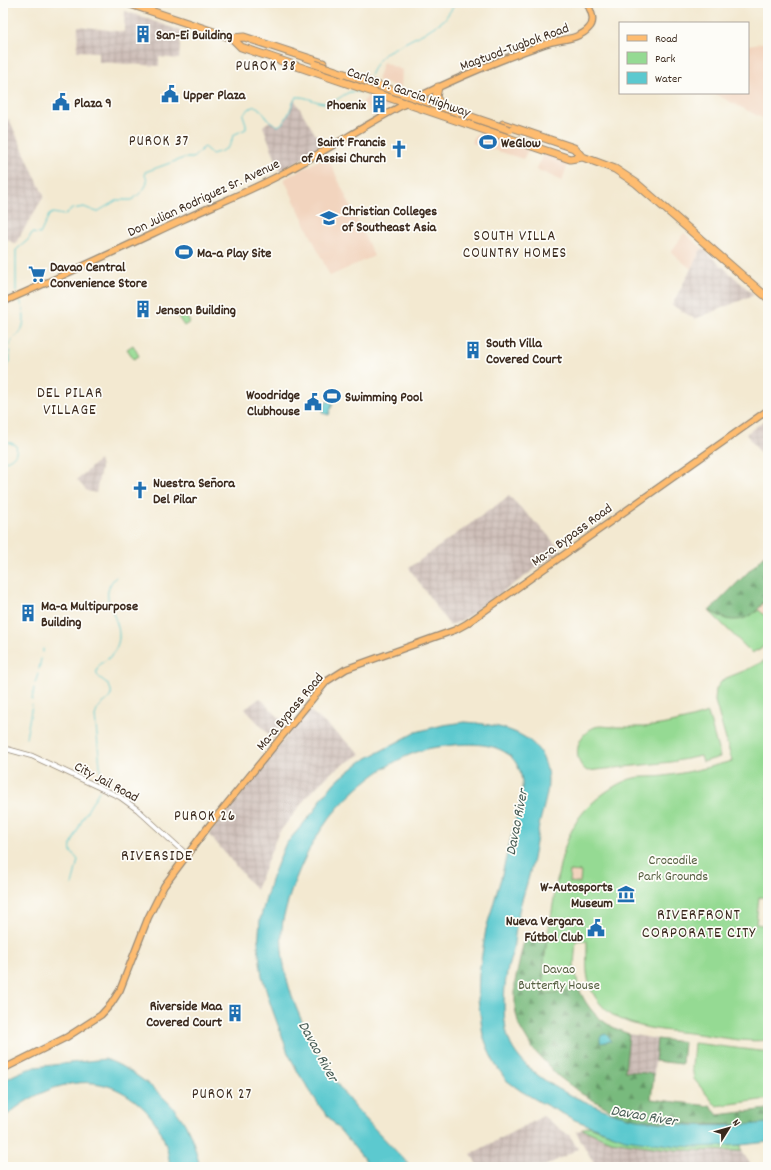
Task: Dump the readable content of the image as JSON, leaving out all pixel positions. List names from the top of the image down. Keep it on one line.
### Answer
{"streets":{"highway":["Carlos P. Garcia Highway"],"main road":["Magtuod-Tugbok Road","Don Julian Rodriguez Sr. Avenue","Ma-a Bypass Road"],"street":["City Jail Road"]},"crossings":[["Magtuod-Tugbok Road","Carlos P. Garcia Highway"],["Magtuod-Tugbok Road","Don Julian Rodriguez Sr. Avenue"],["Carlos P. Garcia Highway","Don Julian Rodriguez Sr. Avenue"],["Ma-a Bypass Road","City Jail Road"]],"districts":["PUROK 38","PUROK 37","SOUTH VILLA COUNTRY HOMES","DEL PILAR VILLAGE","PUROK 26","RIVERSIDE","RIVERFRONT CORPORATE CITY","PUROK 27"],"water":["Davao River"],"parks":["Crocodile Park Grounds","Davao Butterfly House"],"places":{"building":["San-Ei Building","Phoenix","Jenson Building","South Villa Covered Court","Ma-a Multipurpose Building","Riverside Maa Covered Court"],"public building":["Upper Plaza","Plaza 9","Woodridge Clubhouse","Nueva Vergara Fútbol Club"],"sports":["WeGlow","Ma-a Play Site","Swimming Pool"],"church":["Saint Francis of Assisi Church","Nuestra Señora Del Pilar"],"school or university":["Christian Colleges of Southeast Asia"],"supermarket":["Davao Central Convenience Store"],"museum":["W-Autosports Museum"]},"legend":["Road","Park","Water"],"north":"top right"}
